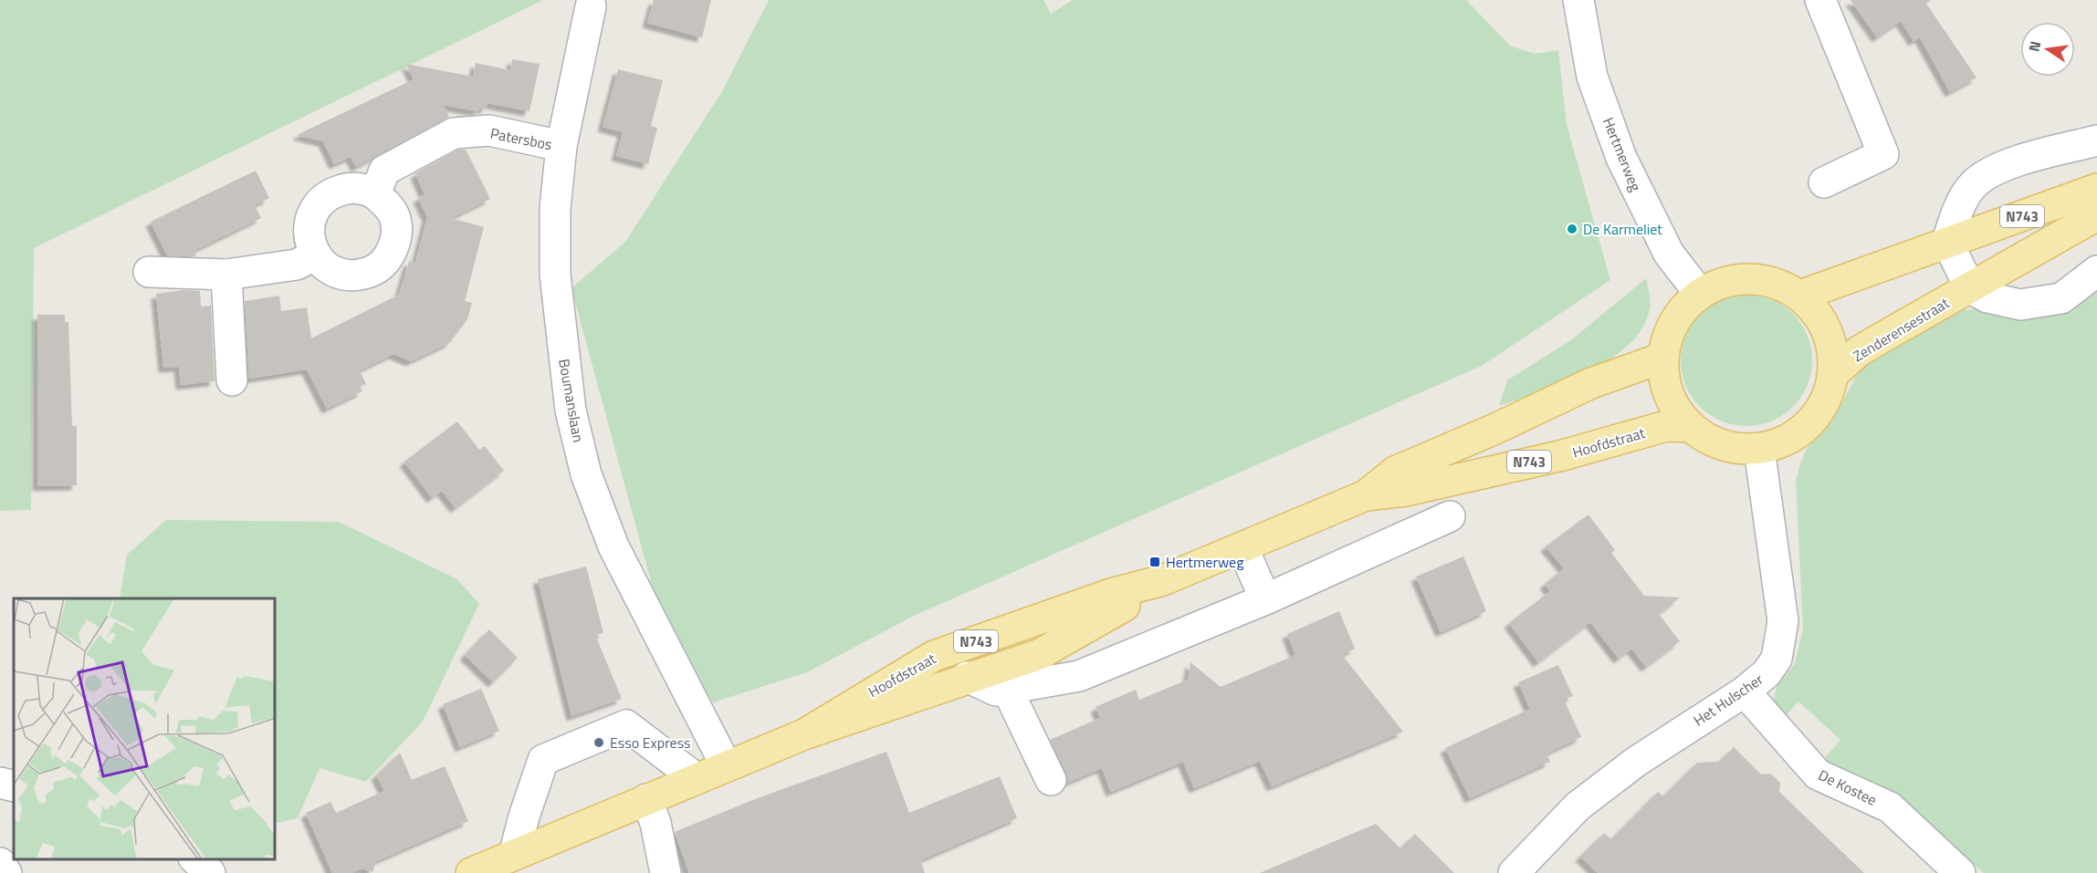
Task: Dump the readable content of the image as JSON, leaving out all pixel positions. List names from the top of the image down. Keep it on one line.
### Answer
{"streets":{"main road":["N743","Zenderensestraat","Hoofdstraat"],"street":["Patersbos","Hertmerweg","Boumanslaan","Het Hulscher","De Kostee"]},"crossings":[["Patersbos","Boumanslaan"],["Hertmerweg","N743"],["Hertmerweg","Zenderensestraat"],["Hertmerweg","Hoofdstraat"],["Hertmerweg","Het Hulscher"],["N743","Zenderensestraat"],["N743","Hoofdstraat"],["N743","Het Hulscher"],["Zenderensestraat","Hoofdstraat"],["Zenderensestraat","Het Hulscher"],["Boumanslaan","Hoofdstraat"],["Hoofdstraat","Het Hulscher"],["Het Hulscher","De Kostee"]],"places":{"other":["De Karmeliet","Esso Express"],"transit":["Hertmerweg"]},"north":"left"}
